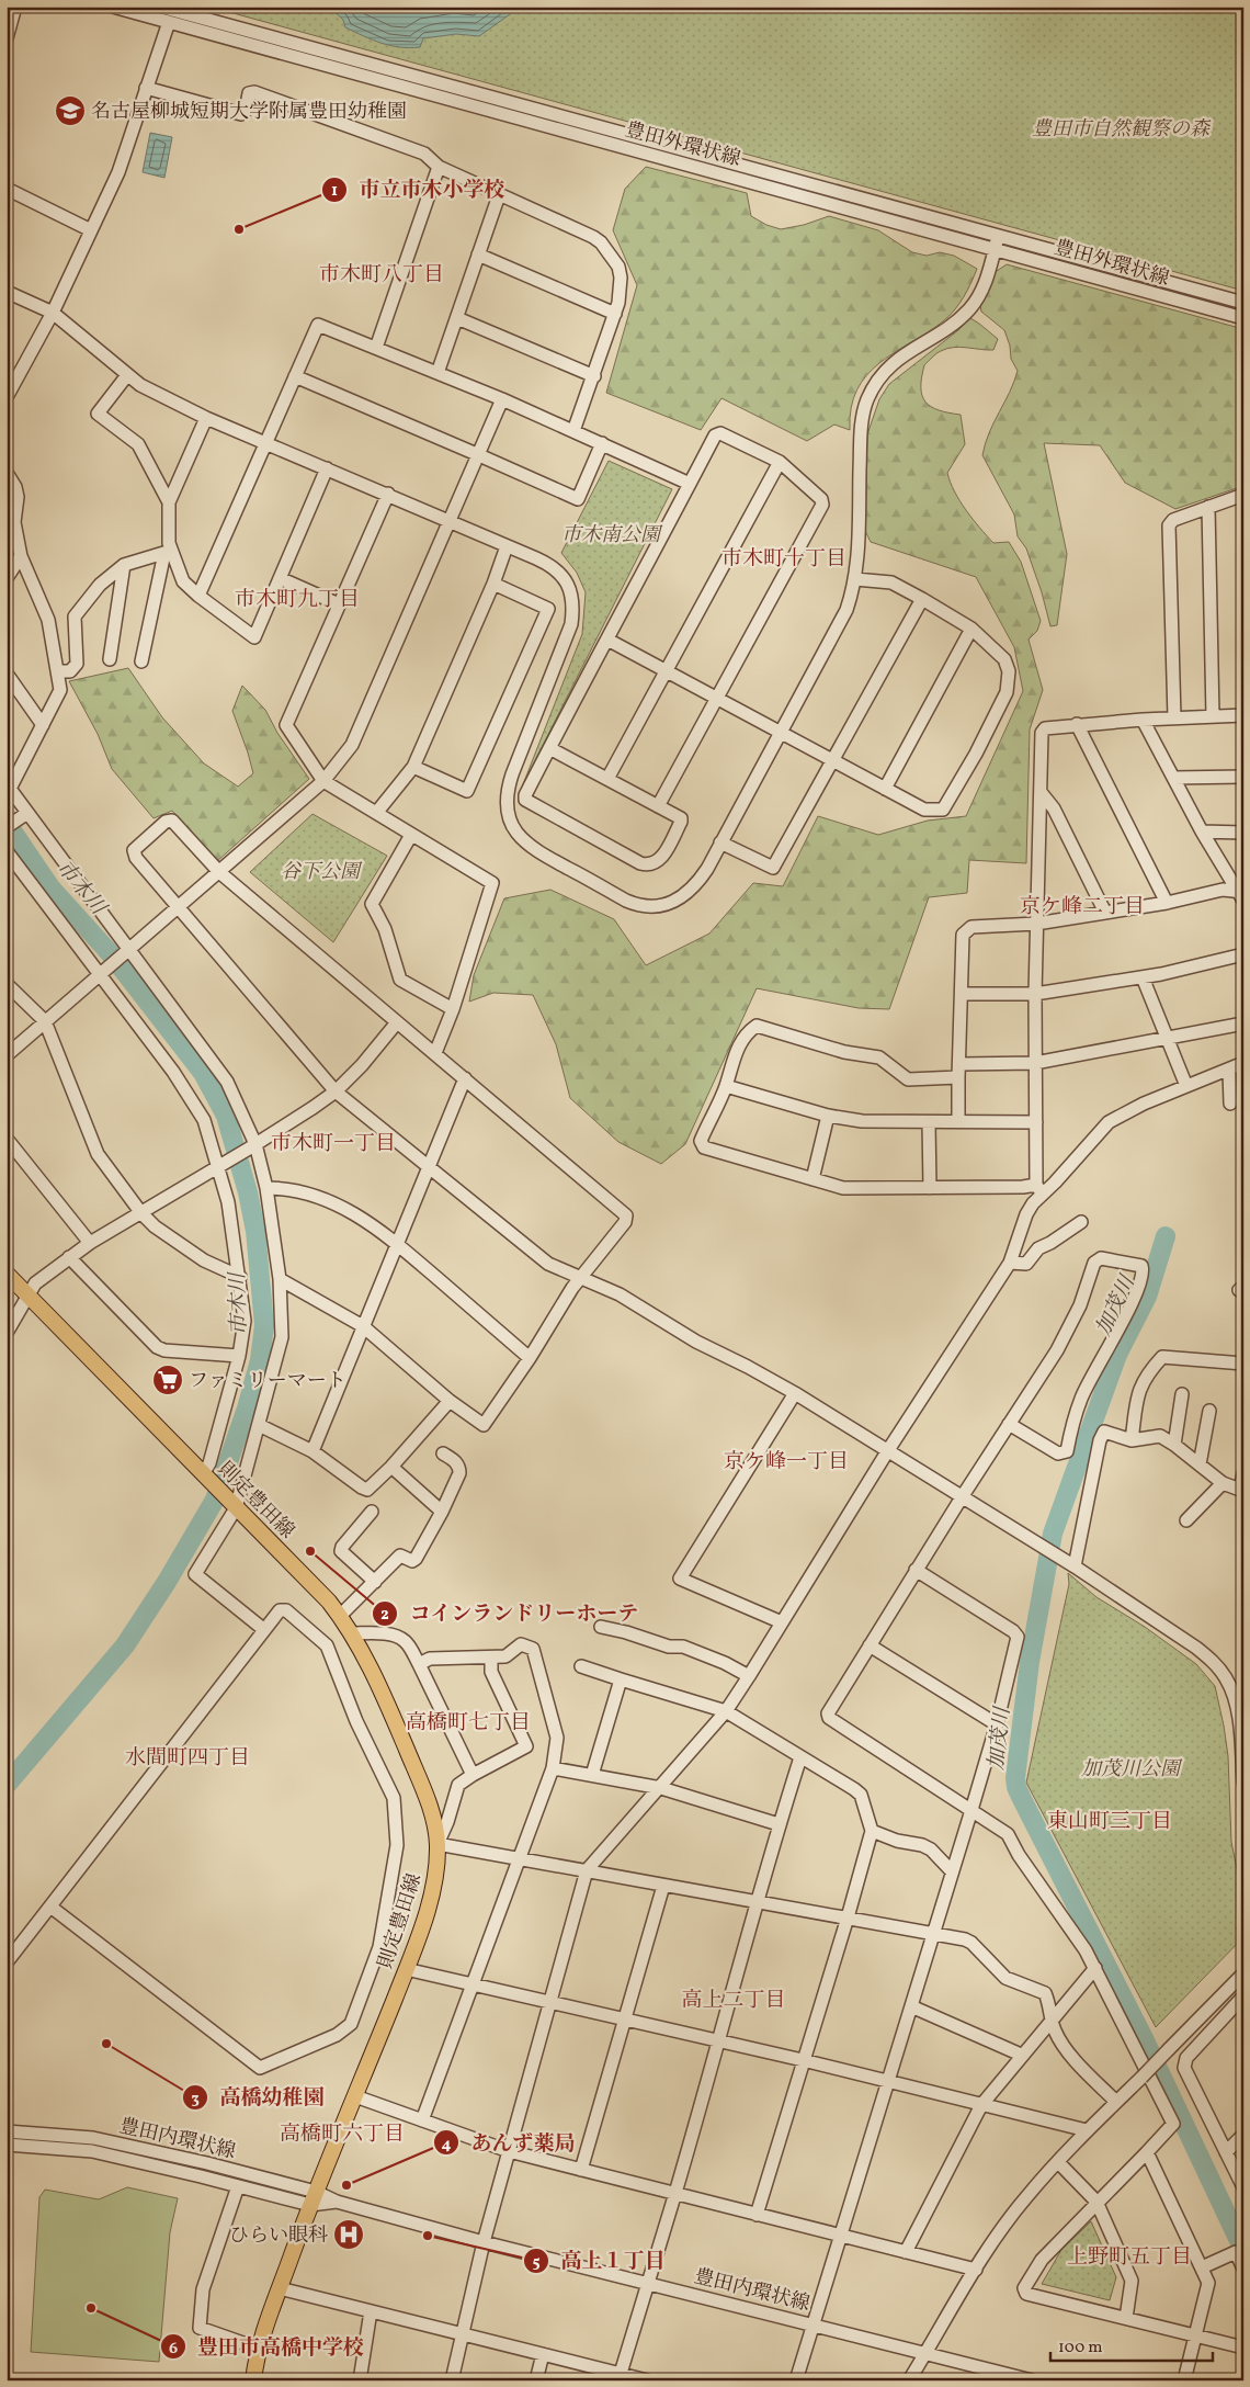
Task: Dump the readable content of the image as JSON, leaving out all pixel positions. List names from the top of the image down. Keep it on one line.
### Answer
{"streets":{"main road":["則定豊田線"],"street":["豊田外環状線","豊田内環状線"]},"crossings":[["則定豊田線","豊田内環状線"]],"districts":["市木町八丁目","市木町十丁目","市木町九丁目","京ケ峰二丁目","市木町一丁目","京ケ峰一丁目","高橋町七丁目","水間町四丁目","東山町三丁目","高上二丁目","高橋町六丁目","上野町五丁目"],"water":["市木川","加茂川"],"parks":["豊田市自然観察の森","市木南公園","谷下公園","加茂川公園"],"places":{"school or university":["名古屋柳城短期大学附属豊田幼稚園"],"other":["市立市木小学校","コインランドリーホーテ","高橋幼稚園","あんず薬局","高上１丁目","豊田市高橋中学校"],"supermarket":["ファミリーマート"],"hospital":["ひらい眼科"]},"scale_bar":"100 m"}
